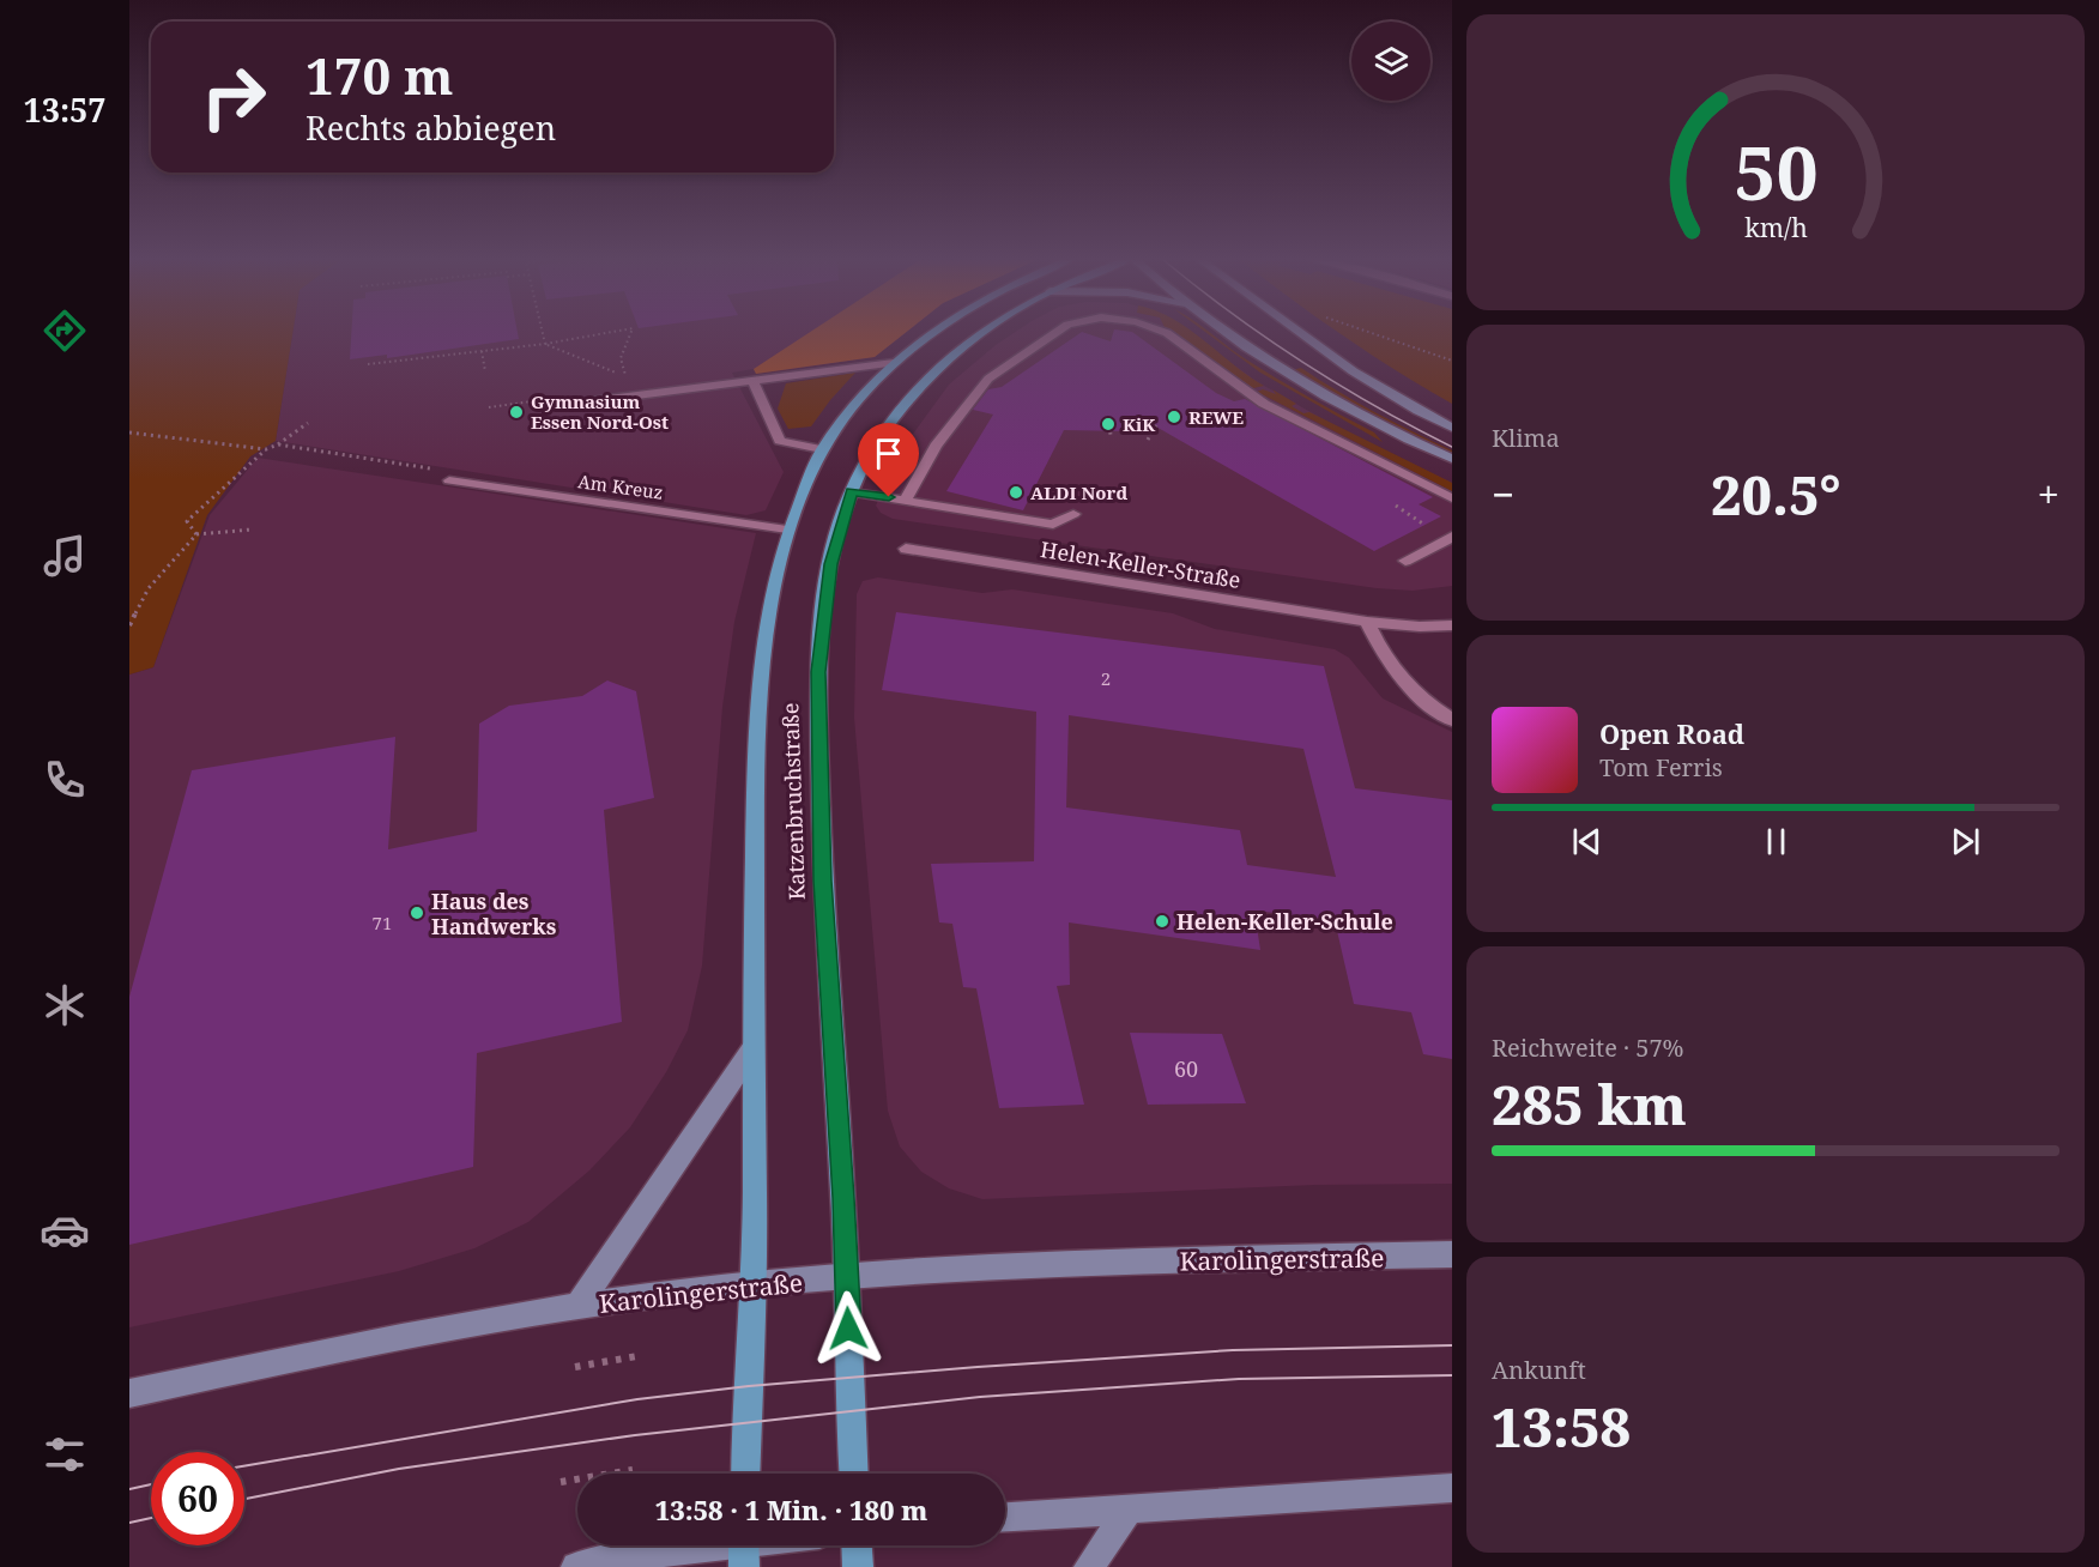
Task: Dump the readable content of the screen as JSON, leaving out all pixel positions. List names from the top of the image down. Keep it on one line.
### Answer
{"streets":{"main road":["Katzenbruchstraße","Karolingerstraße"],"street":["Am Kreuz","Helen-Keller-Straße"]},"crossings":[["Am Kreuz","Katzenbruchstraße"],["Katzenbruchstraße","Karolingerstraße"]],"places":["Gymnasium Essen Nord-Ost","REWE","KiK","ALDI Nord","Haus des Handwerks","Helen-Keller-Schule"],"house_numbers":["2","71","60"],"page":{"tabs":"13:57","turn":["170 m","Rechts abbiegen"],"tile":["Klima",["Reichweite · 57%","285 km"],["Ankunft","13:58"]],"heat":["−","20.5°","+"],"song":["Open Road","Tom Ferris"],"limit":"60","trip":"13:58 · 1 Min. · 180 m","gauge":["50","km/h"]}}
